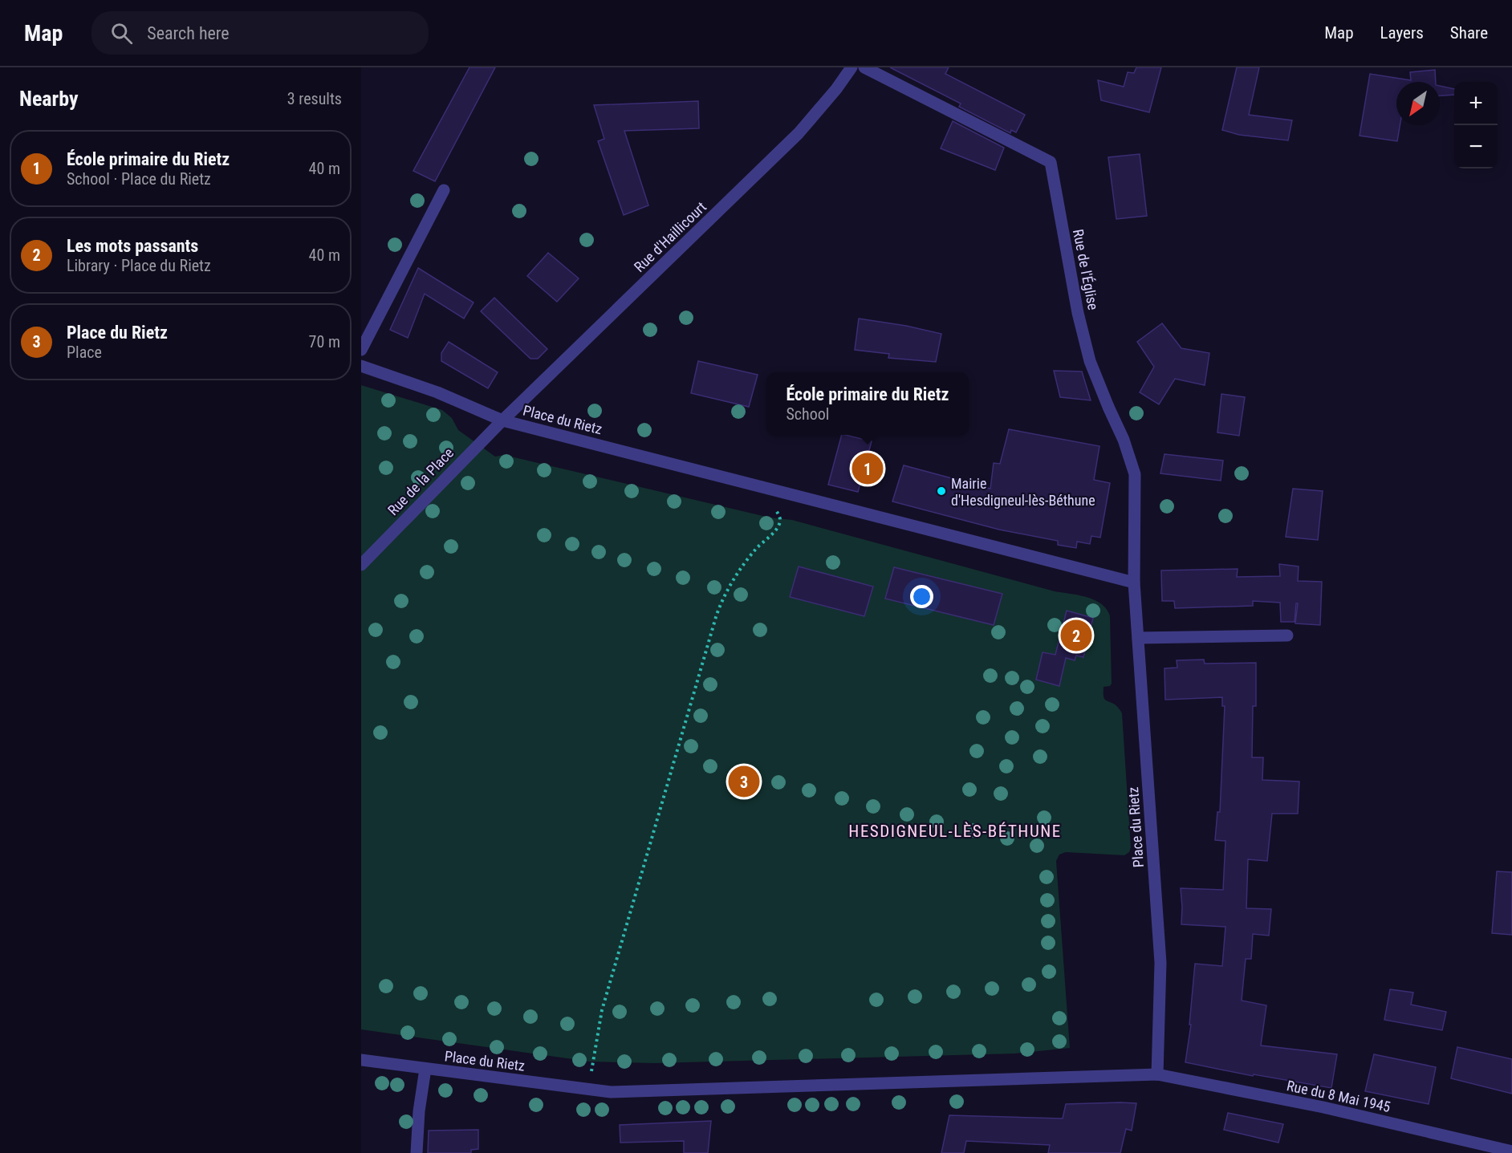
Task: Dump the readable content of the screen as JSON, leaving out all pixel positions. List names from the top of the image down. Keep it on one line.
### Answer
{"streets":{"street":["Rue d'Haillicourt","Rue de l'Église","Place du Rietz","Rue de la Place","Rue du 8 Mai 1945"]},"crossings":[["Rue d'Haillicourt","Place du Rietz"],["Rue d'Haillicourt","Rue de la Place"],["Rue de l'Église","Place du Rietz"],["Place du Rietz","Rue de la Place"],["Place du Rietz","Rue du 8 Mai 1945"]],"districts":["HESDIGNEUL-LÈS-BÉTHUNE"],"places":["Mairie d'Hesdigneul-lès-Béthune"],"north":"bottom left","page":{"header":"Map","search":"Search here","nav":["Map","Layers","Share"],"heading":["Nearby","3 results"],"map_buttons":["+","−"],"list":[{"mark":"1","name":"École primaire du Rietz","note":"School · Place du Rietz","value":"40 m"},{"mark":"2","name":"Les mots passants","note":"Library · Place du Rietz","value":"40 m"},{"mark":"3","name":"Place du Rietz","note":"Place","value":"70 m"}],"popup":["École primaire du Rietz","School"],"pins":["1","2","3"]}}
